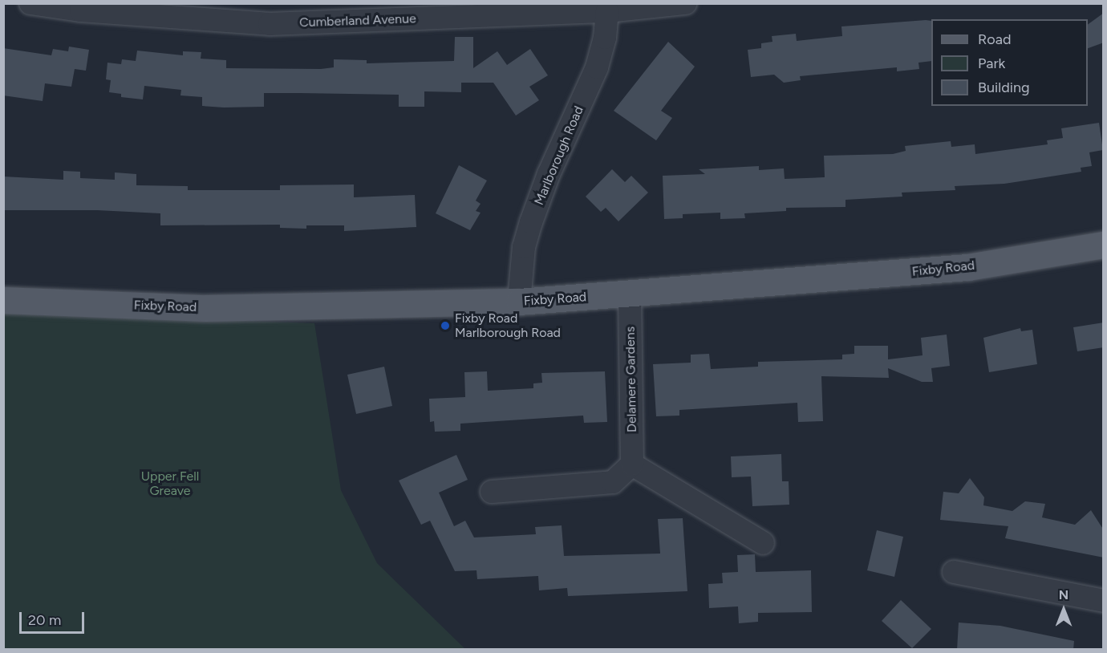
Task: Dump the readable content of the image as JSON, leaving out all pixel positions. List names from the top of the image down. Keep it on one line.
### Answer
{"streets":{"main road":["Fixby Road"],"street":["Cumberland Avenue","Marlborough Road","Delamere Gardens"]},"crossings":[["Cumberland Avenue","Marlborough Road"],["Marlborough Road","Fixby Road"],["Fixby Road","Delamere Gardens"]],"parks":["Upper Fell Greave"],"places":["Fixby Road Marlborough Road"],"legend":["Road","Park","Building"],"scale_bar":"20 m","north":"top"}
